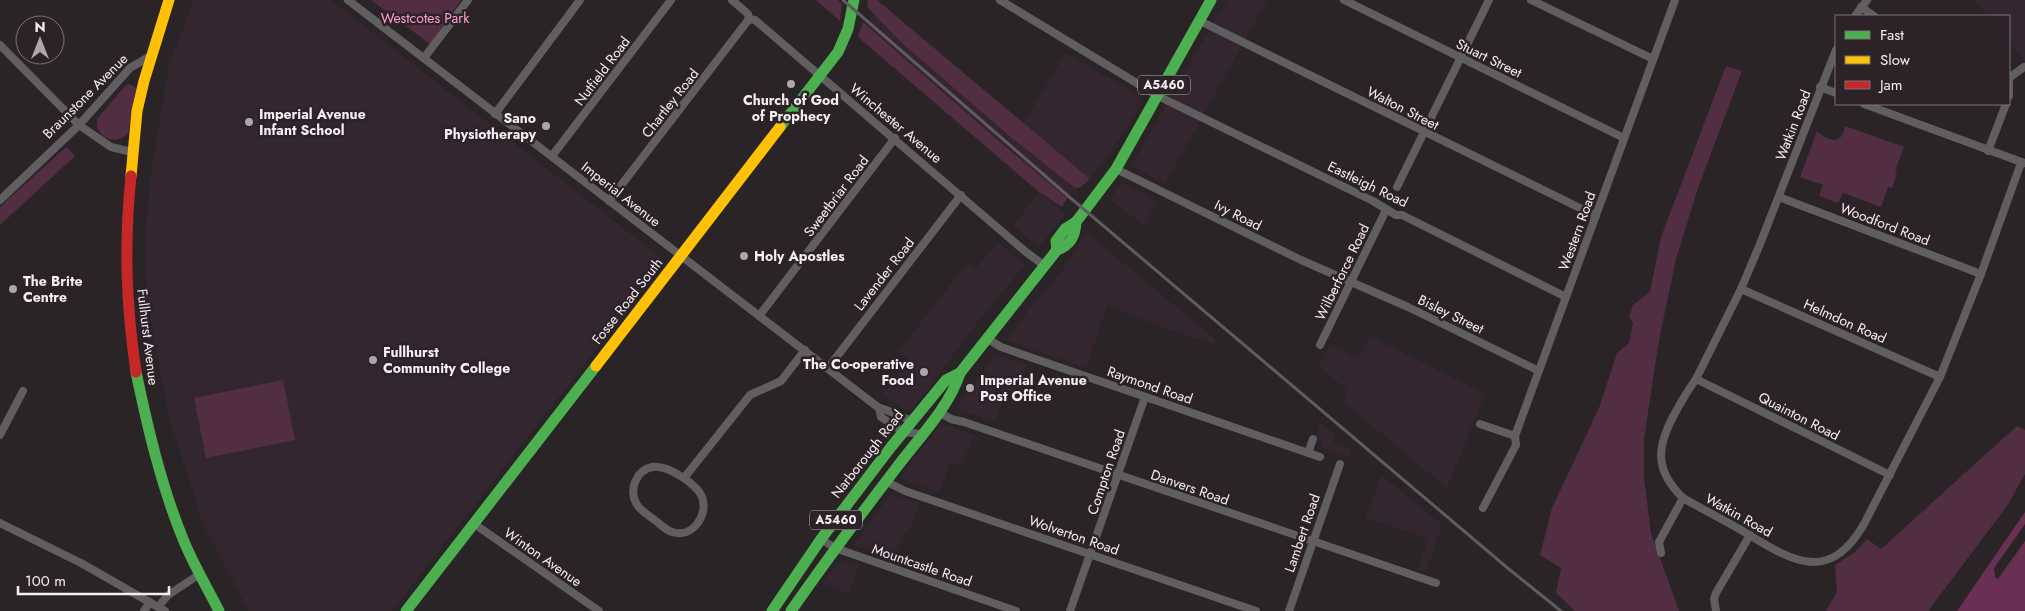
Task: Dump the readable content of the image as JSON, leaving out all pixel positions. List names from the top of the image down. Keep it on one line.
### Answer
{"streets":{"street":["Stuart Street","Nutfield Road","A5460","Braunstone Avenue","Chartley Road","Walton Street","Winchester Avenue","Watkin Road","Eastleigh Road","Imperial Avenue","Sweetbriar Road","Ivy Road","Woodford Road","Western Road","Wilberforce Road","Lavender Road","Fosse Road South","Bisley Street","Helmdon Road","Fullhurst Avenue","Raymond Road","Quainton Road","Narborough Road","Compton Road","Danvers Road","Lambert Road","Wolverton Road","Winton Avenue","Mountcastle Road"]},"crossings":[["Stuart Street","Western Road"],["Nutfield Road","Imperial Avenue"],["Braunstone Avenue","Fullhurst Avenue"],["Chartley Road","Winchester Avenue"],["Chartley Road","Imperial Avenue"],["Walton Street","Western Road"],["Walton Street","Narborough Road"],["Winchester Avenue","Sweetbriar Road"],["Winchester Avenue","Lavender Road"],["Winchester Avenue","Fosse Road South"],["Winchester Avenue","Narborough Road"],["Watkin Road","Woodford Road"],["Watkin Road","Helmdon Road"],["Watkin Road","Quainton Road"],["Eastleigh Road","Western Road"],["Eastleigh Road","Wilberforce Road"],["Eastleigh Road","Narborough Road"],["Imperial Avenue","Sweetbriar Road"],["Imperial Avenue","Lavender Road"],["Imperial Avenue","Fosse Road South"],["Imperial Avenue","Narborough Road"],["Ivy Road","Wilberforce Road"],["Ivy Road","Bisley Street"],["Ivy Road","Narborough Road"],["Western Road","Bisley Street"],["Wilberforce Road","Bisley Street"],["Fosse Road South","Winton Avenue"],["Raymond Road","Narborough Road"],["Raymond Road","Compton Road"],["Narborough Road","Danvers Road"],["Narborough Road","Wolverton Road"],["Narborough Road","Mountcastle Road"],["Compton Road","Danvers Road"],["Compton Road","Wolverton Road"],["Danvers Road","Lambert Road"]],"parks":["Westcotes Park"],"places":["Church of God of Prophecy","Imperial Avenue Infant School","Sano Physiotherapy","Holy Apostles","The Brite Centre","Fullhurst Community College","The Co-operative Food","Imperial Avenue Post Office"],"legend":["Fast","Slow","Jam"],"scale_bar":"100 m","north":"top"}
